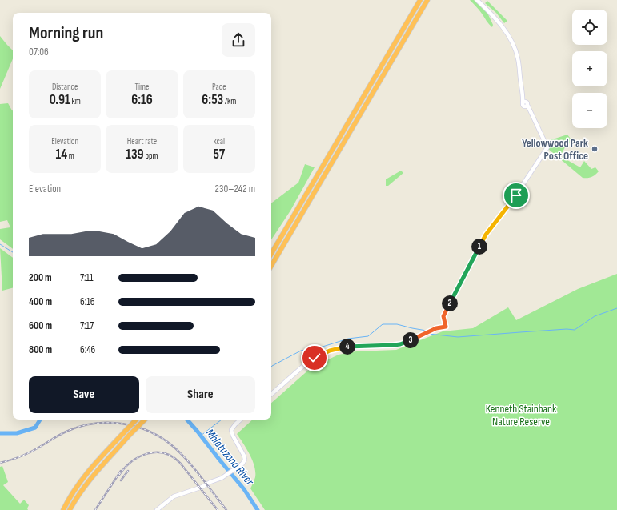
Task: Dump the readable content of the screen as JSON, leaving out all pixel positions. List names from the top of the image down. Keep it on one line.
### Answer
{"water":["Mhlatuzana River"],"parks":["Kenneth Stainbank Nature Reserve"],"places":["Yellowwood Park Post Office"],"page":{"map_buttons":["+","−"],"heading":["Morning run","07:06"],"stats":[["Distance","0.91 km"],["Time","6:16"],["Pace","6:53 /km"],["Elevation","14 m"],["Heart rate","139 bpm"],["kcal","57"]],"chart":["Elevation","230–242 m"],"pins":["1","2","3","4"],"list":[{"name":"200 m","note":"7:11"},{"name":"400 m","note":"6:16"},{"name":"600 m","note":"7:17"},{"name":"800 m","note":"6:46"}],"buttons":["Save","Share"]}}
